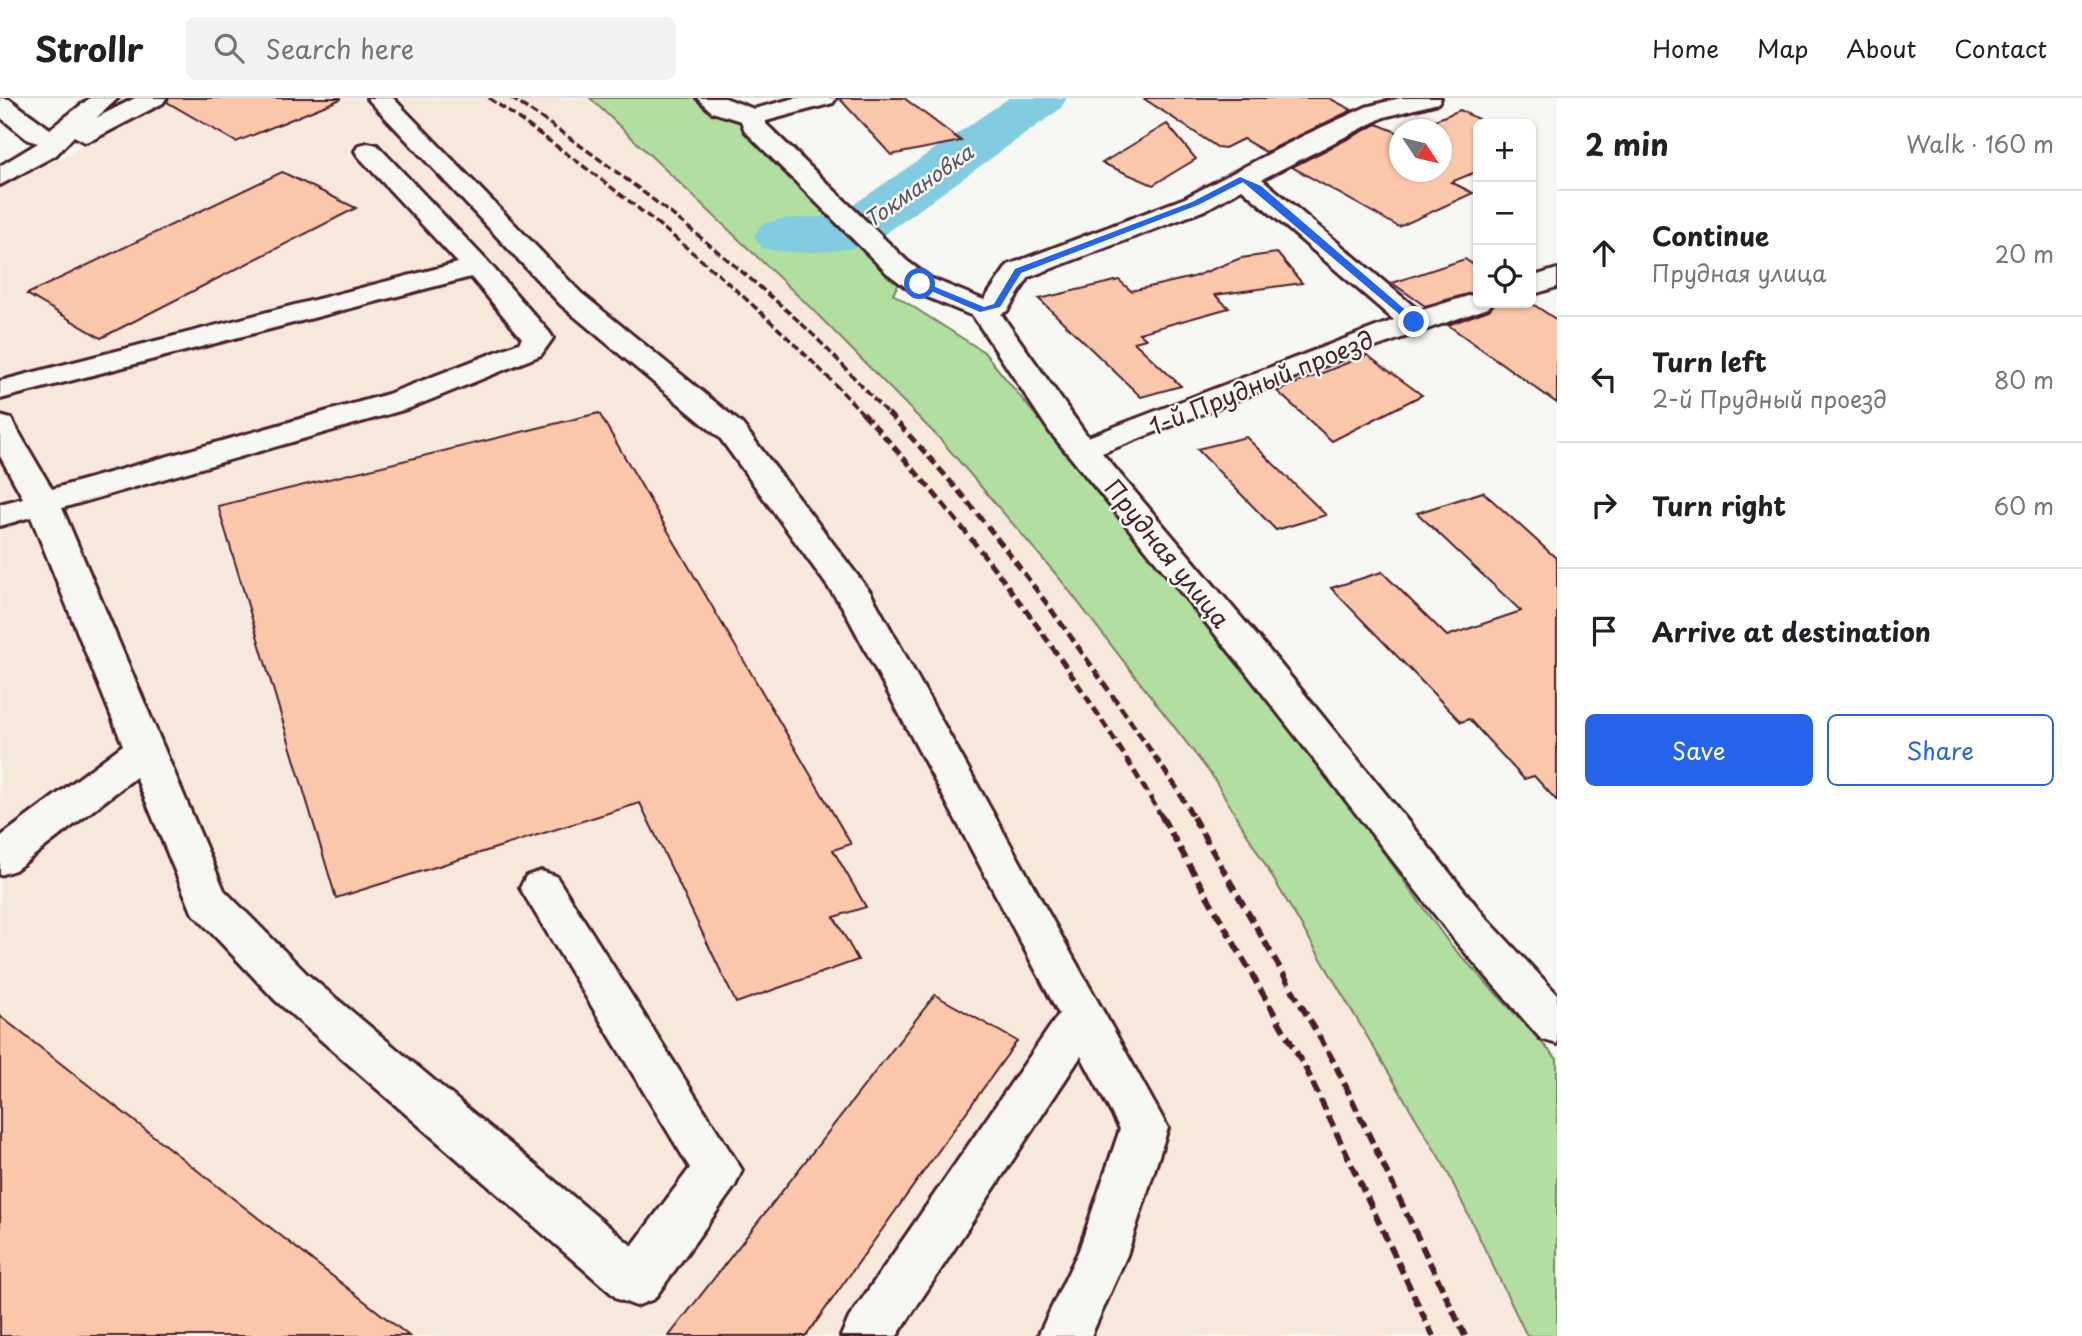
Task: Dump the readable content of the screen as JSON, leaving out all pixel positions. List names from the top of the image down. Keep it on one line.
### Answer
{"streets":{"street":["1-й Прудный проезд","Прудная улица"]},"crossings":[["1-й Прудный проезд","Прудная улица"]],"water":["Токмановка"],"north":"bottom right","page":{"header":"Strollr","search":"Search here","nav":["Home","Map","About","Contact"],"heading":["2 min","Walk · 160 m"],"map_buttons":["+","−"],"list":[["Continue","Прудная улица","20 m"],["Turn left","2-й Прудный проезд","80 m"],["Turn right","60 m"],"Arrive at destination"],"buttons":["Save","Share"]}}
